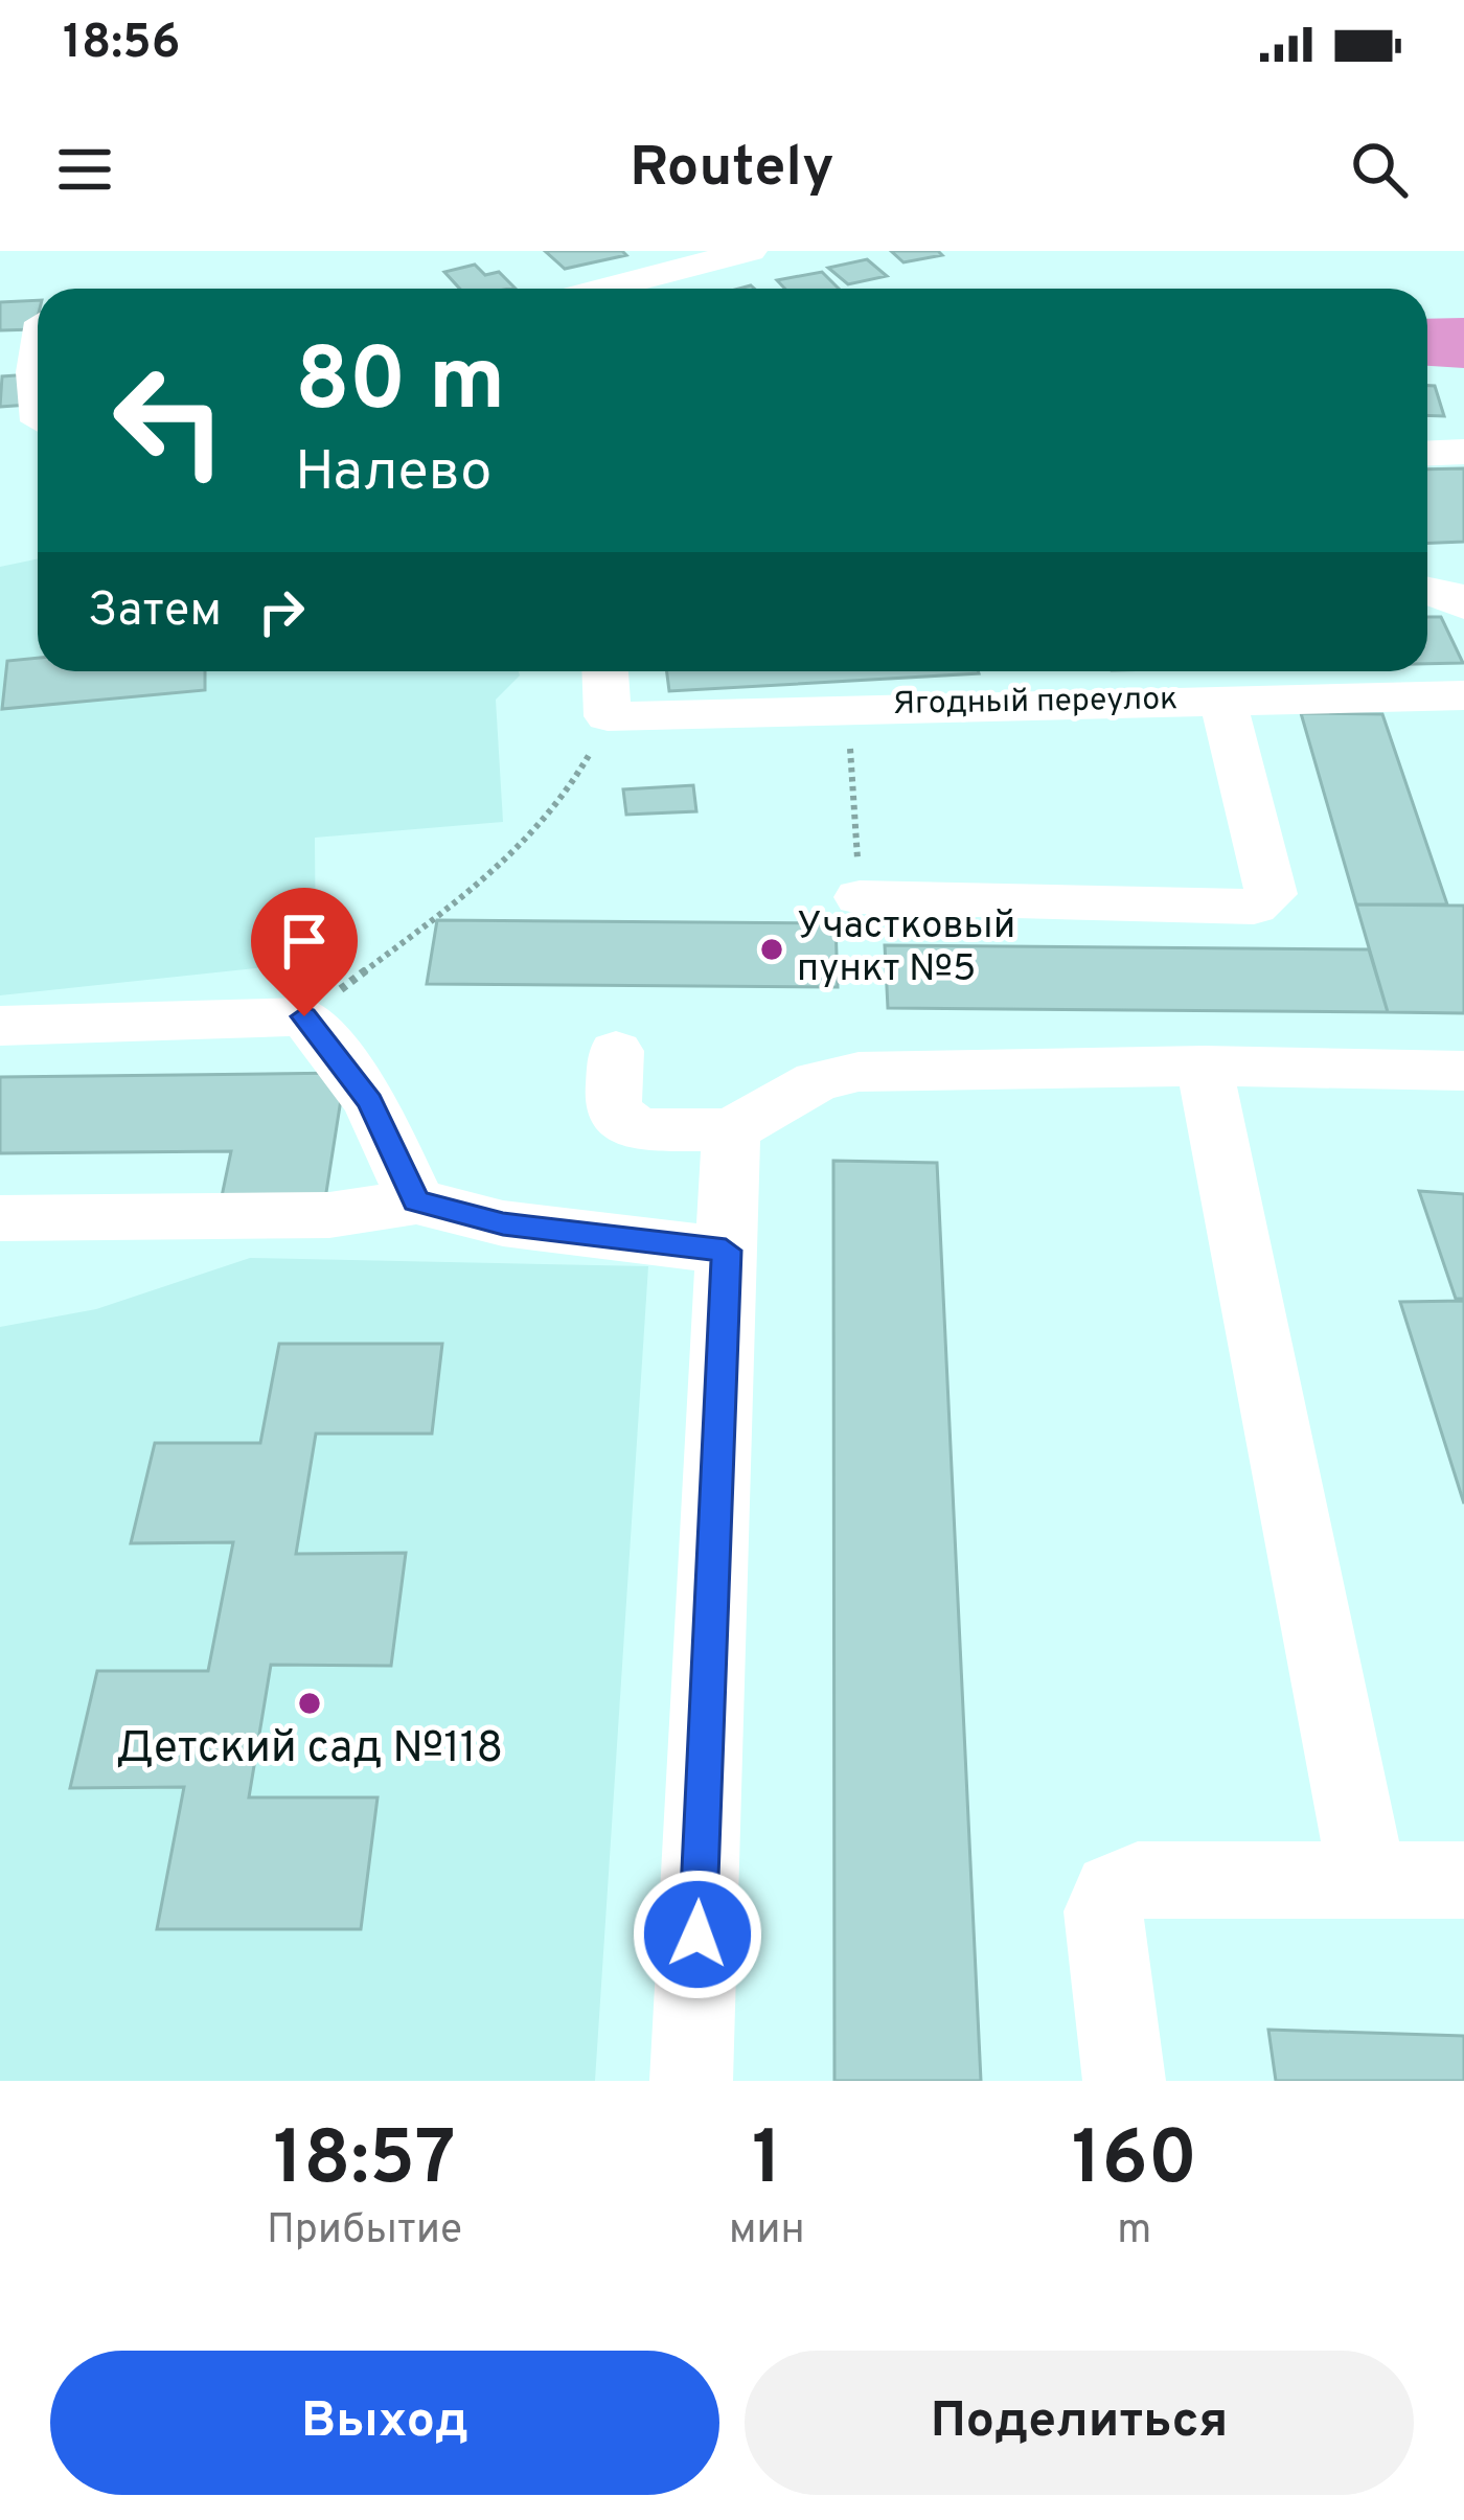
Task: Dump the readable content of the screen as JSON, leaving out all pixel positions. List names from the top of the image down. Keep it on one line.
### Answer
{"streets":{"street":["Ягодный переулок"]},"places":["Участковый пункт №5","Детский сад №118"],"page":{"status":"18:56","header":"Routely","turn":["80 m","Налево"],"then":"Затем","eta":["18:57","Прибытие","1","мин","160","m"],"buttons":["Выход","Поделиться"]}}
